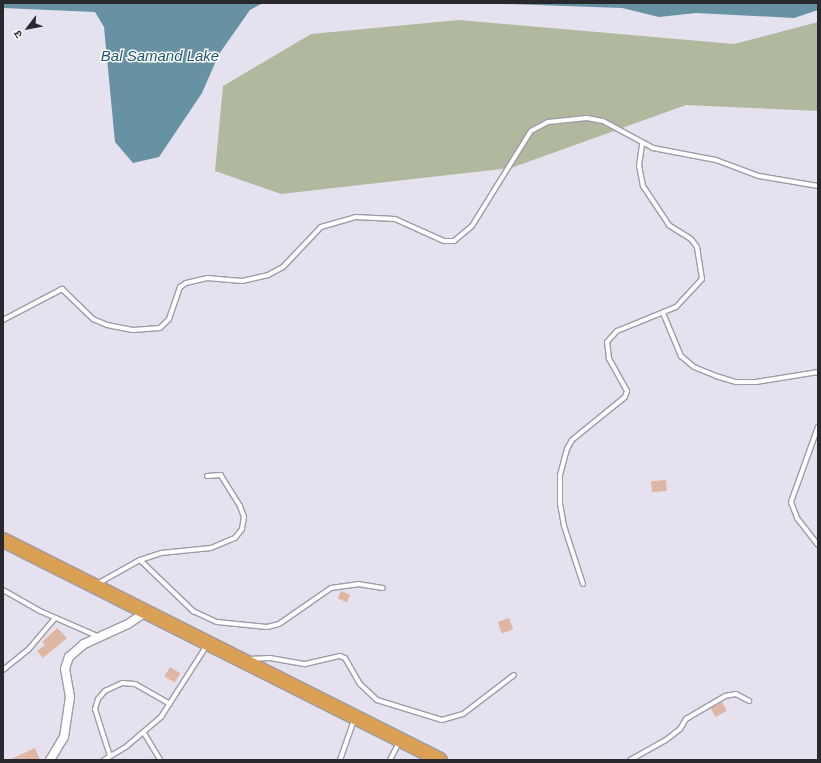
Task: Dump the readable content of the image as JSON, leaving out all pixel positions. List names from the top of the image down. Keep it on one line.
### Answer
{"water":["Bal Samand Lake"],"north":"bottom left"}
